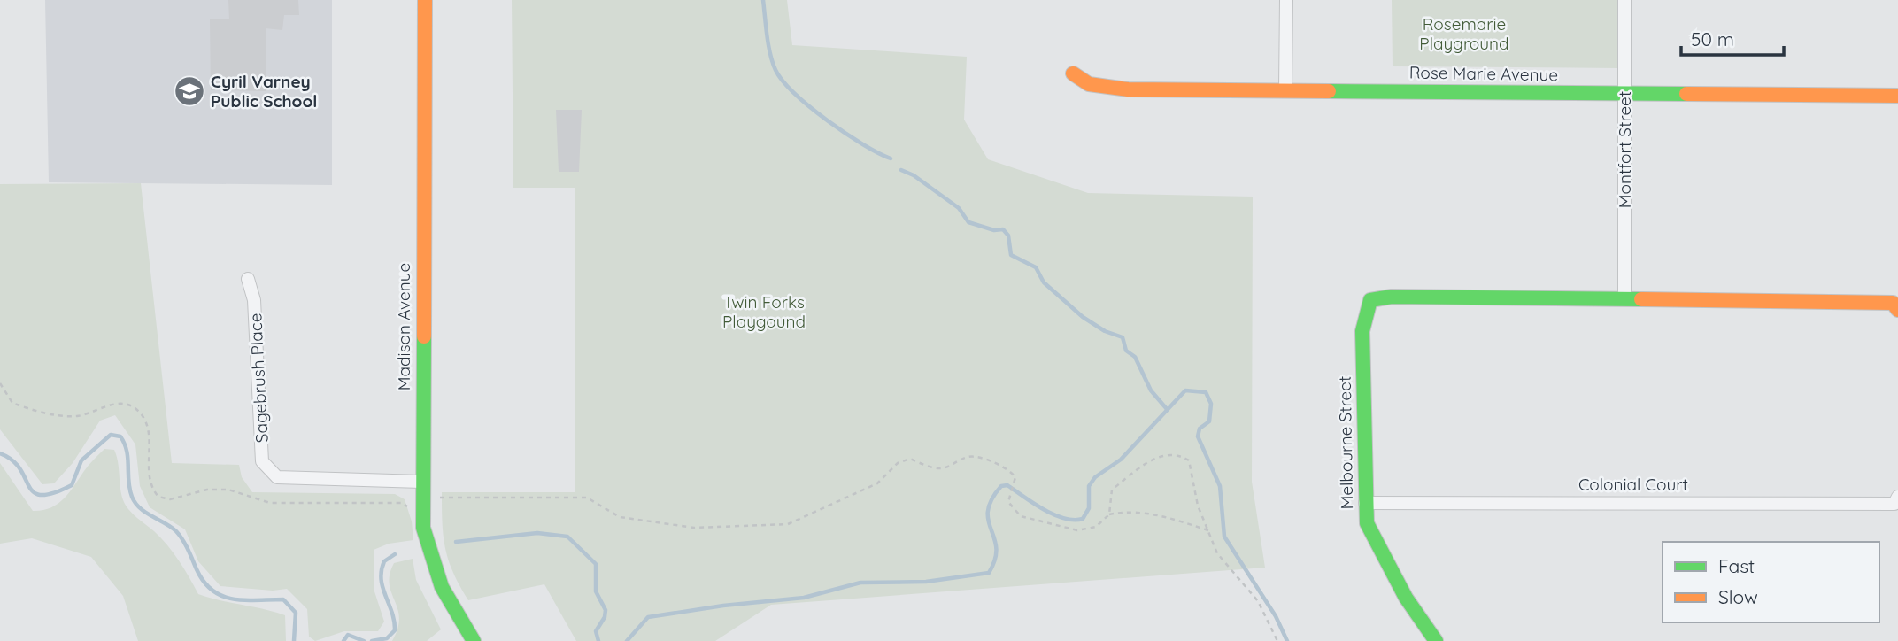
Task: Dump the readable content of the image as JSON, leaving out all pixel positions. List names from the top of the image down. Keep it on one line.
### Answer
{"streets":{"street":["Rose Marie Avenue","Montfort Street","Madison Avenue","Sagebrush Place","Melbourne Street","Colonial Court"]},"crossings":[["Rose Marie Avenue","Montfort Street"],["Montfort Street","Melbourne Street"],["Madison Avenue","Sagebrush Place"],["Melbourne Street","Colonial Court"]],"parks":["Rosemarie Playground","Twin Forks Playgound"],"places":{"school or university":["Cyril Varney Public School"]},"legend":["Fast","Slow"],"scale_bar":"50 m"}
